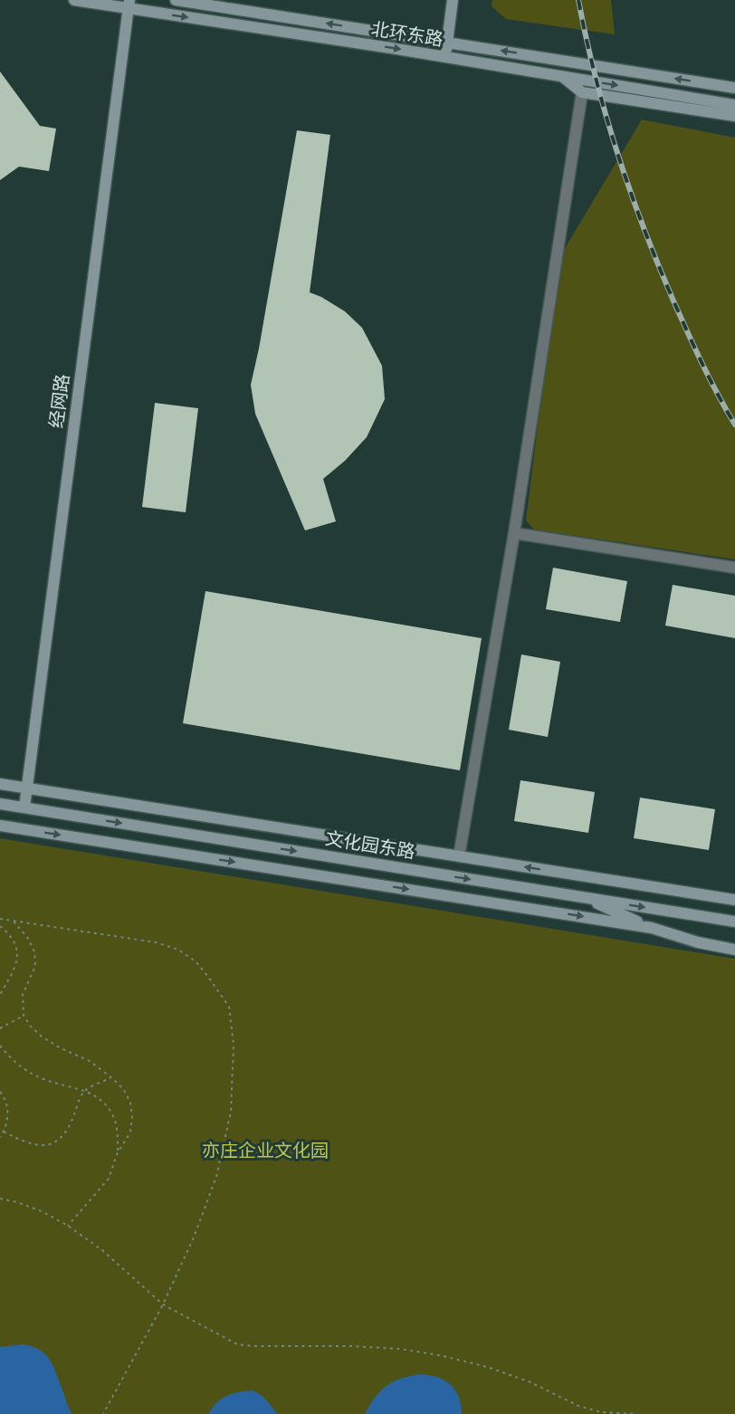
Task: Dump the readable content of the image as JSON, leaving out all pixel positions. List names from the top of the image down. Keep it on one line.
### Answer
{"streets":{"street":["北环东路","经网路","文化园东路"]},"crossings":[["北环东路","经网路"],["经网路","文化园东路"]],"parks":["亦庄企业文化园"]}
